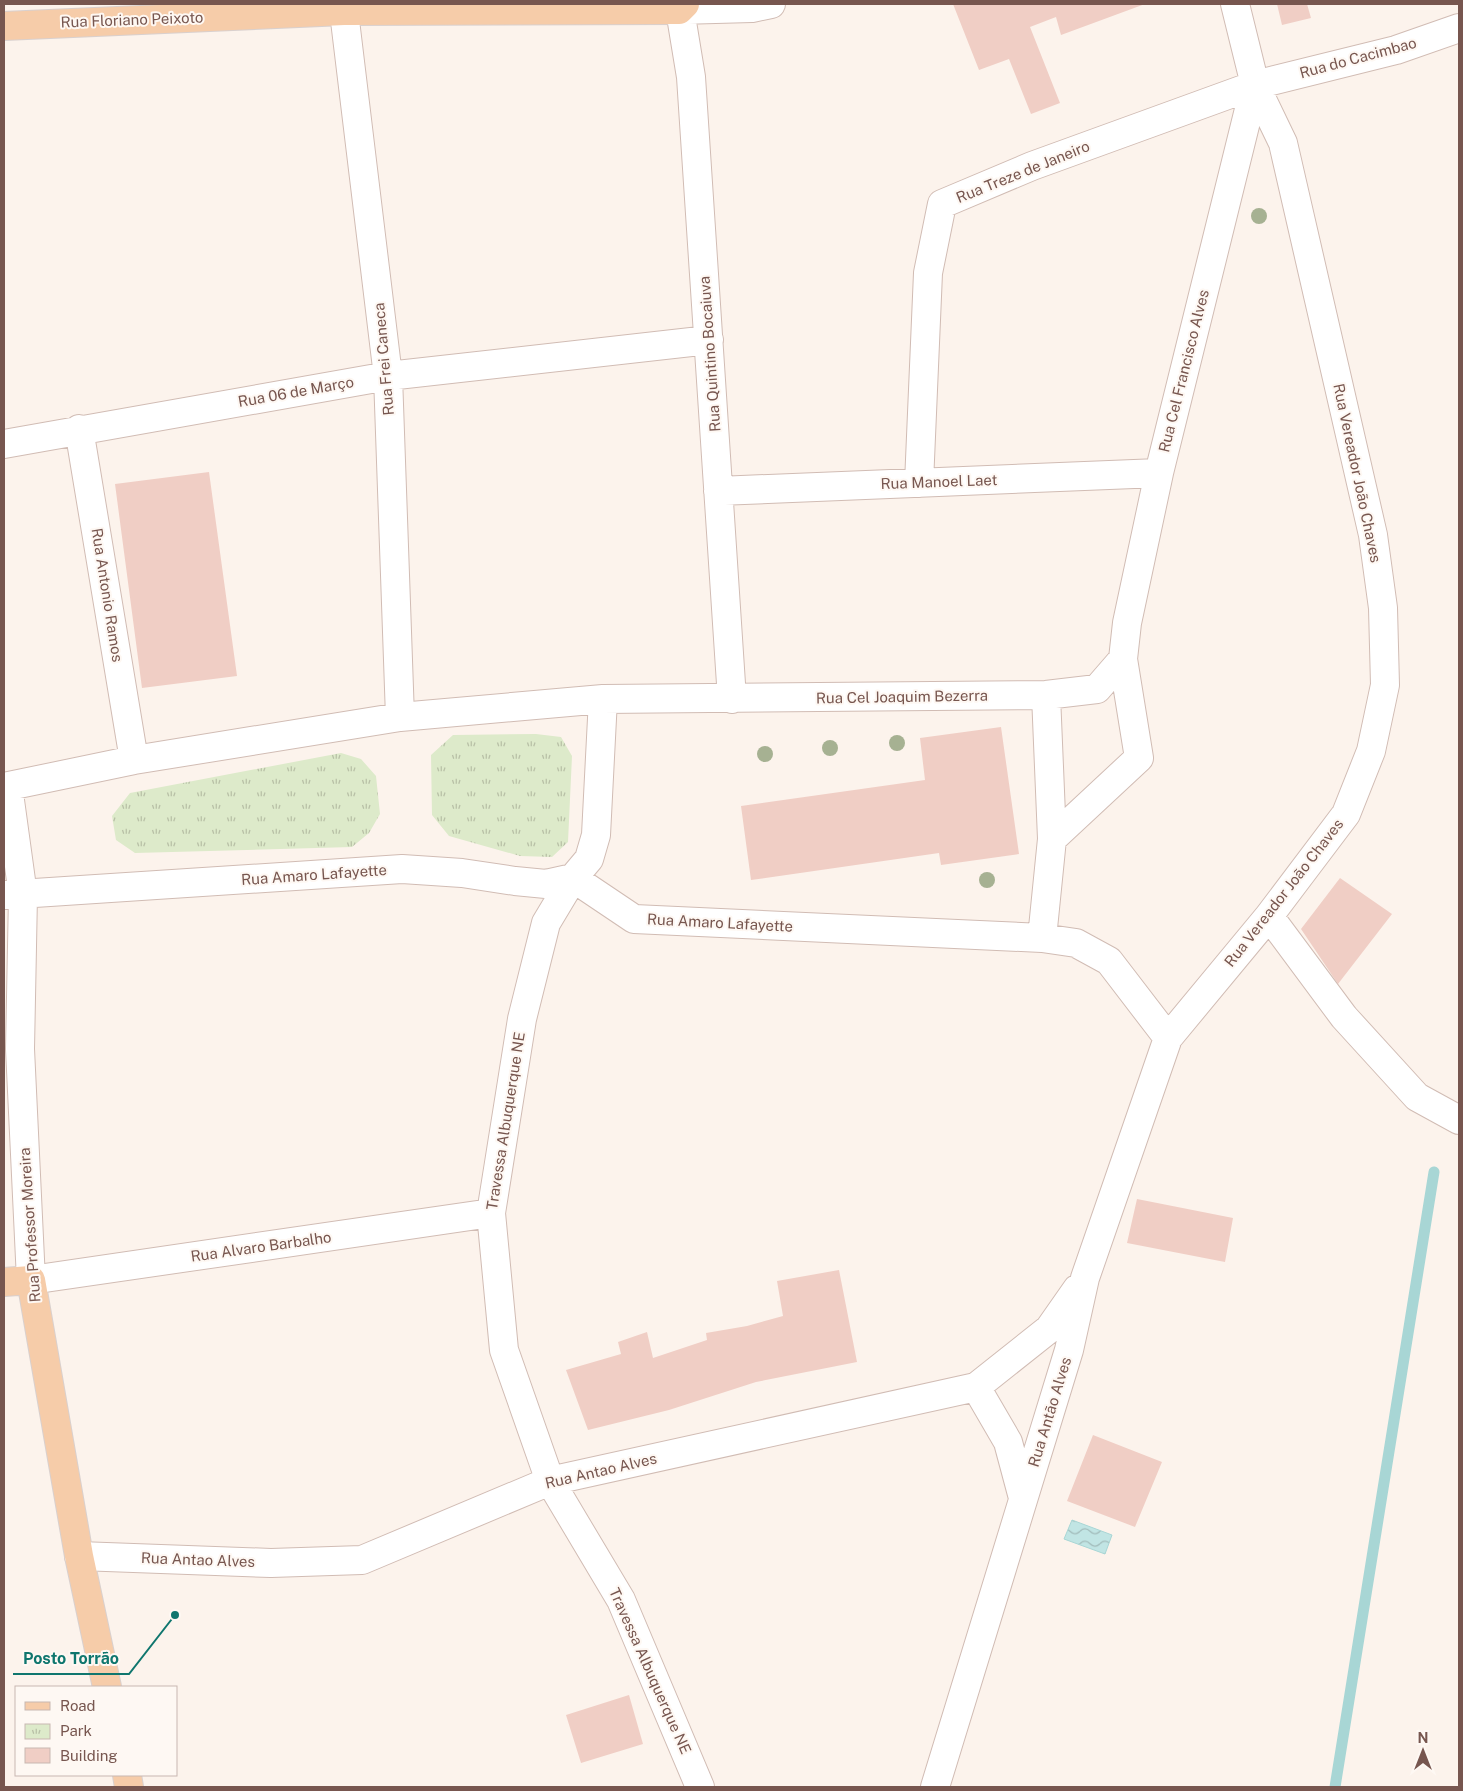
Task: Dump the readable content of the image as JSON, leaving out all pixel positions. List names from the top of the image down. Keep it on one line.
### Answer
{"streets":{"main road":["Rua Floriano Peixoto","Rua Professor Moreira"],"street":["Rua do Cacimbao","Rua Treze de Janeiro","Rua Quintino Bocaiuva","Rua Frei Caneca","Rua Cel Francisco Alves","Rua 06 de Março","Rua Vereador João Chaves","Rua Manoel Laet","Rua Antonio Ramos","Rua Cel Joaquim Bezerra","Rua Amaro Lafayette","Travessa Albuquerque NE","Rua Alvaro Barbalho","Rua Antão Alves","Rua Antao Alves"]},"crossings":[["Rua Floriano Peixoto","Rua Quintino Bocaiuva"],["Rua Floriano Peixoto","Rua Frei Caneca"],["Rua do Cacimbao","Rua Treze de Janeiro"],["Rua do Cacimbao","Rua Cel Francisco Alves"],["Rua do Cacimbao","Rua Vereador João Chaves"],["Rua Treze de Janeiro","Rua Cel Francisco Alves"],["Rua Treze de Janeiro","Rua Vereador João Chaves"],["Rua Treze de Janeiro","Rua Manoel Laet"],["Rua Quintino Bocaiuva","Rua 06 de Março"],["Rua Quintino Bocaiuva","Rua Manoel Laet"],["Rua Quintino Bocaiuva","Rua Cel Joaquim Bezerra"],["Rua Frei Caneca","Rua 06 de Março"],["Rua Cel Francisco Alves","Rua Vereador João Chaves"],["Rua Cel Francisco Alves","Rua Manoel Laet"],["Rua Cel Francisco Alves","Rua Cel Joaquim Bezerra"],["Rua 06 de Março","Rua Antonio Ramos"],["Rua Vereador João Chaves","Rua Amaro Lafayette"],["Rua Vereador João Chaves","Rua Antão Alves"],["Rua Cel Joaquim Bezerra","Travessa Albuquerque NE"],["Rua Amaro Lafayette","Travessa Albuquerque NE"],["Rua Amaro Lafayette","Rua Professor Moreira"],["Rua Amaro Lafayette","Rua Antão Alves"],["Travessa Albuquerque NE","Rua Alvaro Barbalho"],["Travessa Albuquerque NE","Rua Antao Alves"],["Rua Professor Moreira","Rua Alvaro Barbalho"],["Rua Professor Moreira","Rua Antao Alves"],["Rua Antão Alves","Rua Antao Alves"]],"places":["Posto Torrão"],"legend":["Road","Park","Building"],"north":"top"}
